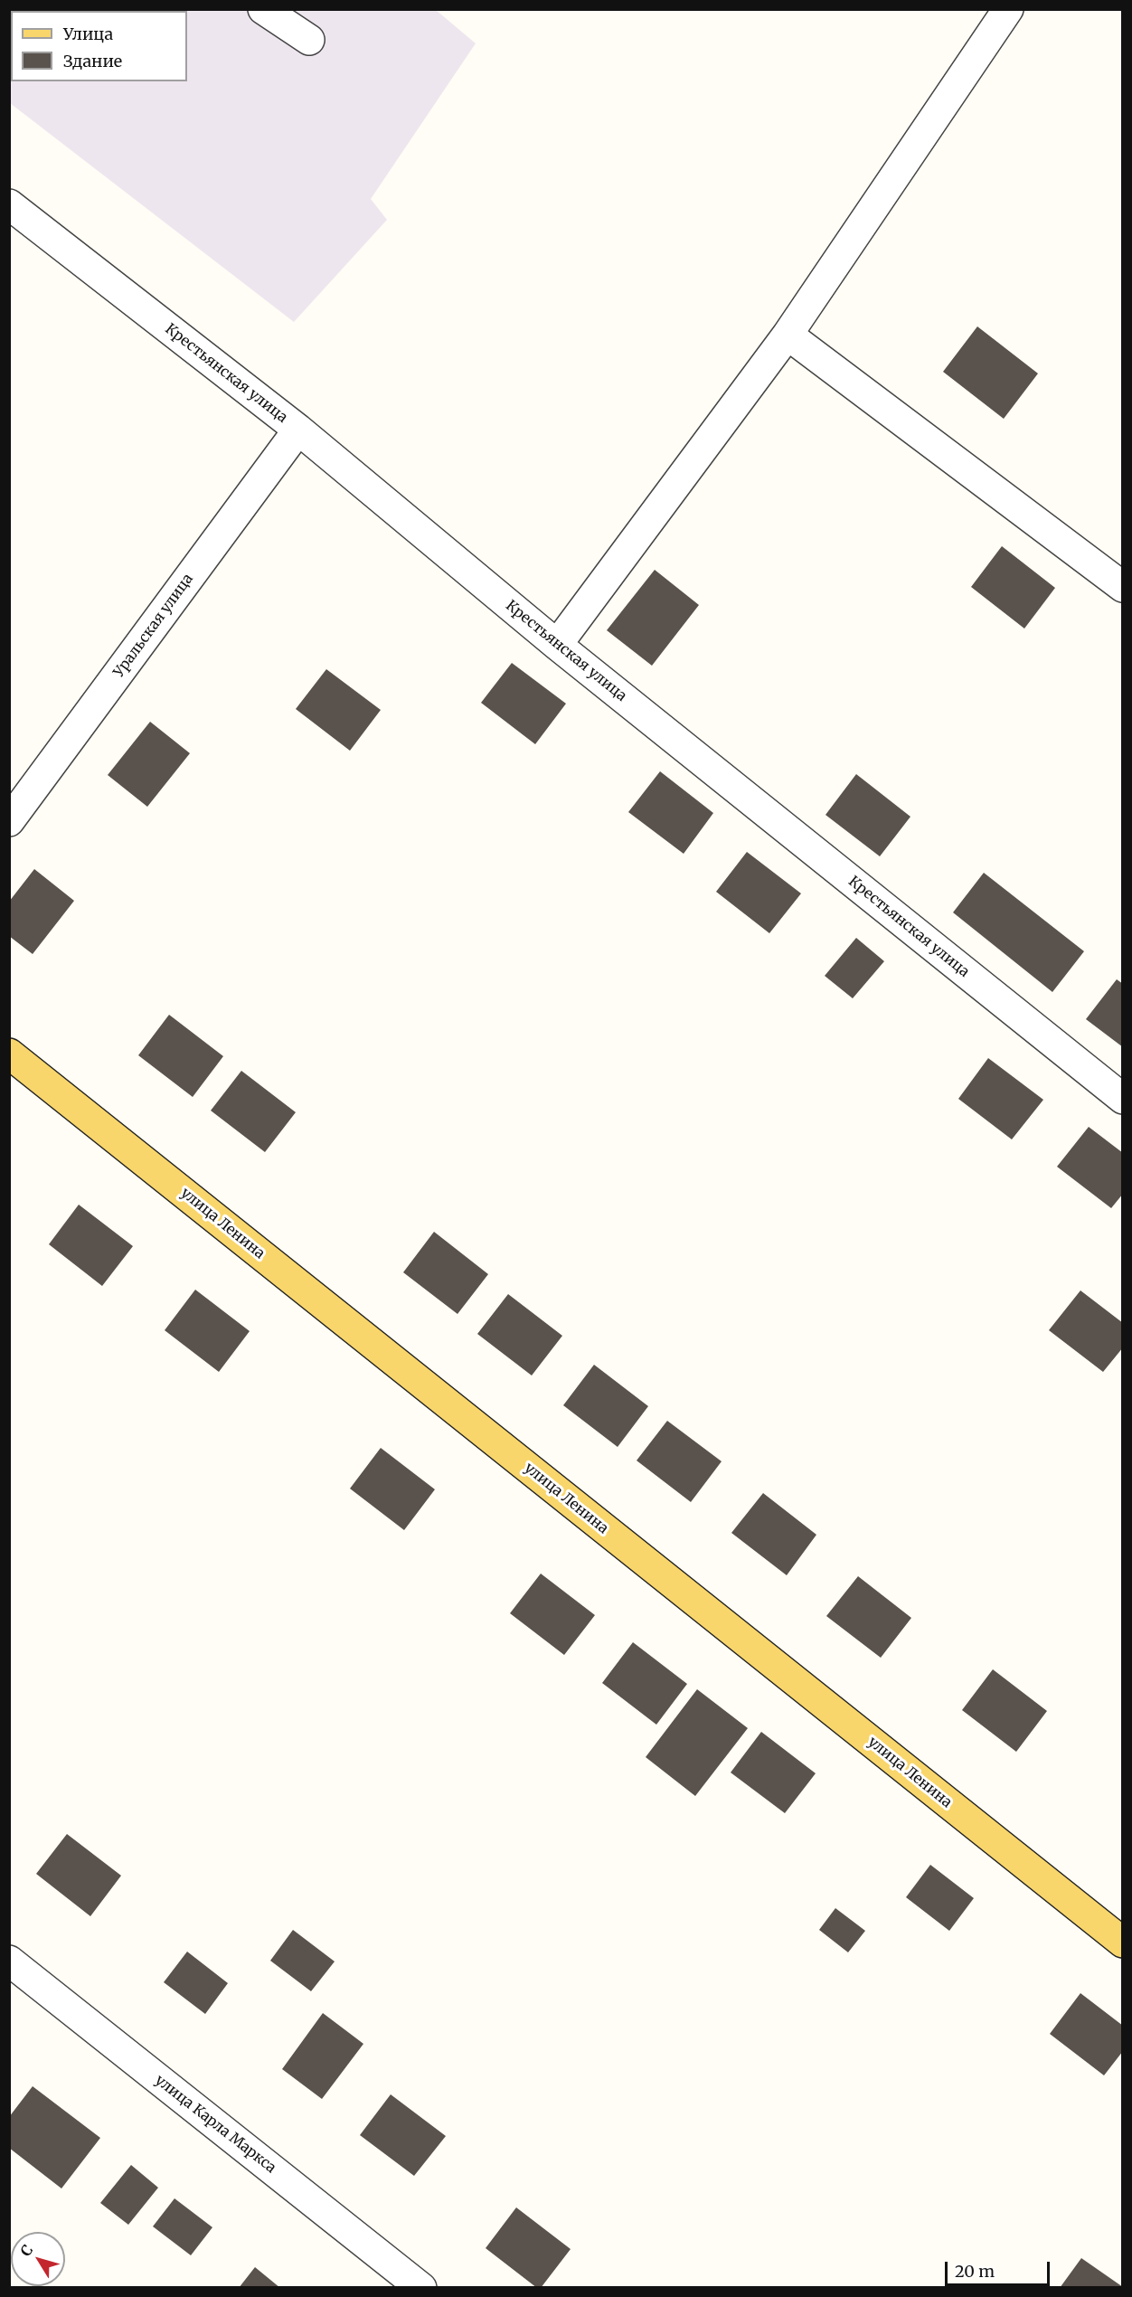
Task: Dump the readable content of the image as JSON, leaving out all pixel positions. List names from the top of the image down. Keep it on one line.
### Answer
{"streets":{"main road":["улица Ленина"],"street":["Крестьянская улица","Уральская улица","улица Карла Маркса"]},"crossings":[["Крестьянская улица","Уральская улица"]],"legend":["Улица","Здание"],"scale_bar":"20 m","north":"top left"}
